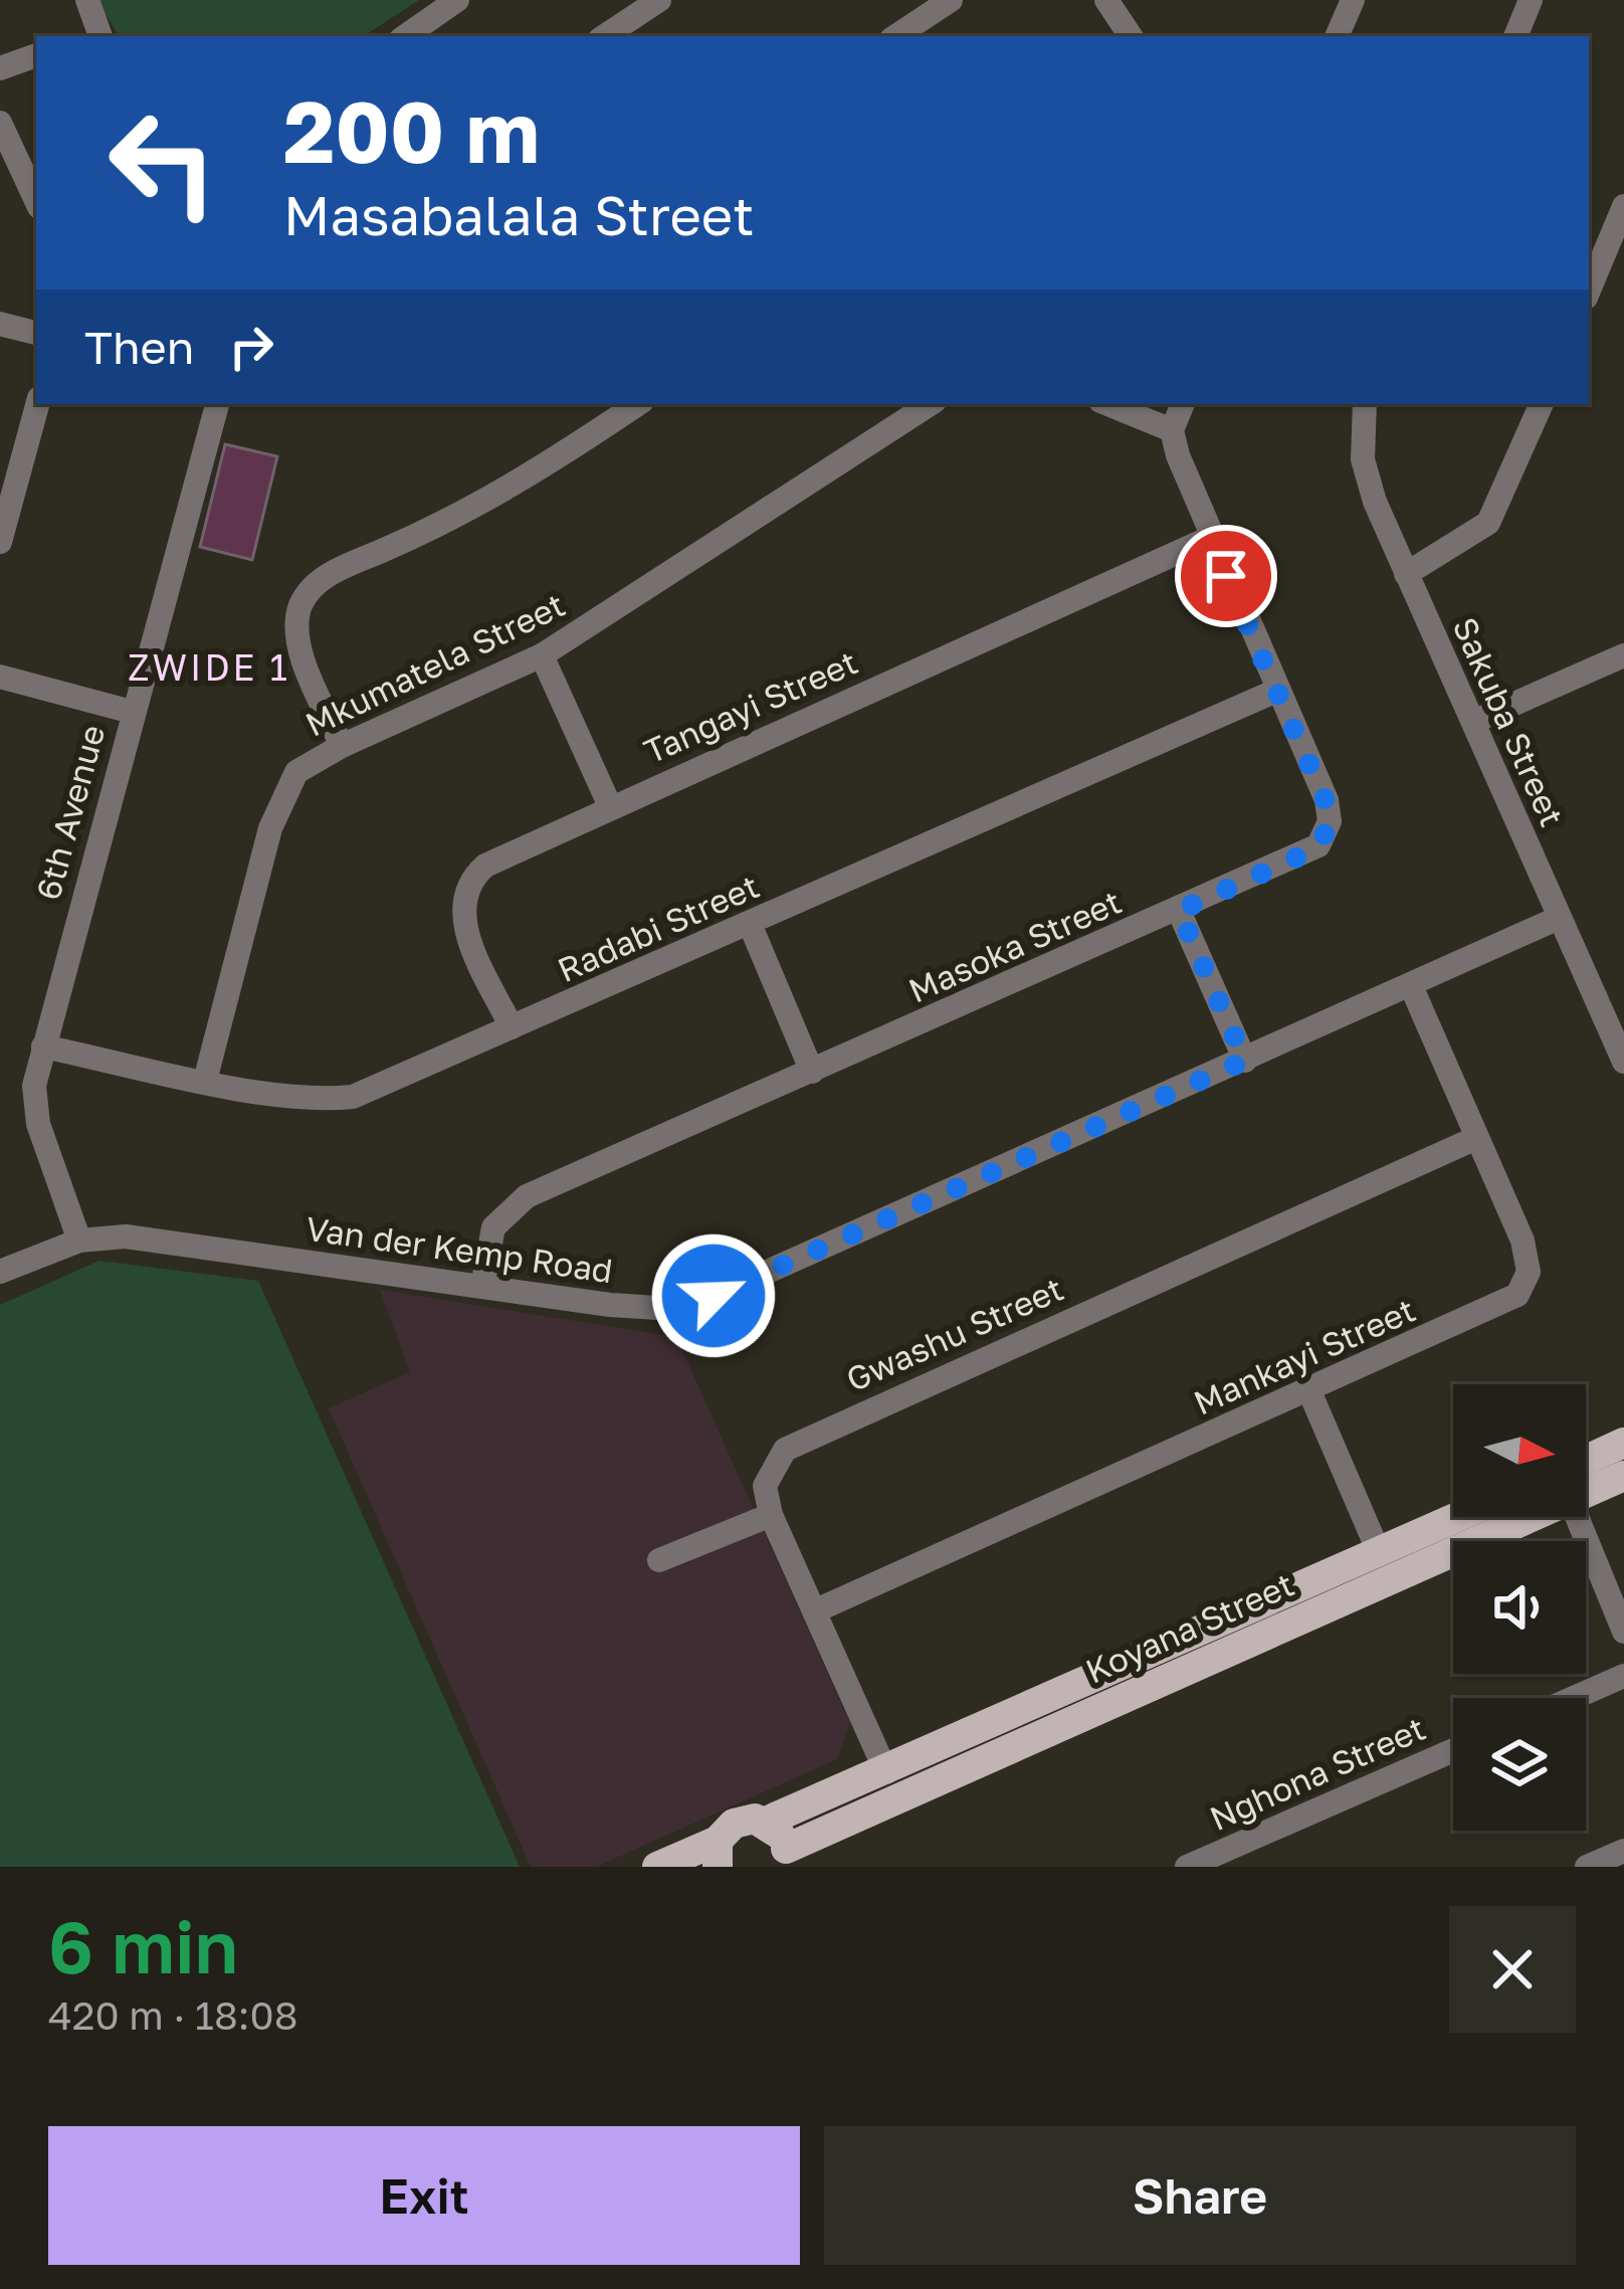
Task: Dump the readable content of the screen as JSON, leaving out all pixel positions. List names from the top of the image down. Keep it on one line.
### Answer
{"streets":{"main road":["Koyana Street"],"street":["Mkumatela Street","Tangayi Street","Sakuba Street","6th Avenue","Radabi Street","Masoka Street","Van der Kemp Road","Gwashu Street","Mankayi Street","Nghona Street"]},"crossings":[["Mkumatela Street","Radabi Street"],["Tangayi Street","Radabi Street"],["Tangayi Street","Masoka Street"],["Sakuba Street","Van der Kemp Road"],["6th Avenue","Radabi Street"],["6th Avenue","Van der Kemp Road"],["Radabi Street","Masoka Street"],["Masoka Street","Van der Kemp Road"],["Van der Kemp Road","Mankayi Street"],["Gwashu Street","Mankayi Street"]],"districts":["ZWIDE 1"],"north":"right","page":{"turn":["200 m","Masabalala Street"],"then":"Then","heading":["6 min","420 m · 18:08"],"buttons":["Exit","Share"]}}
